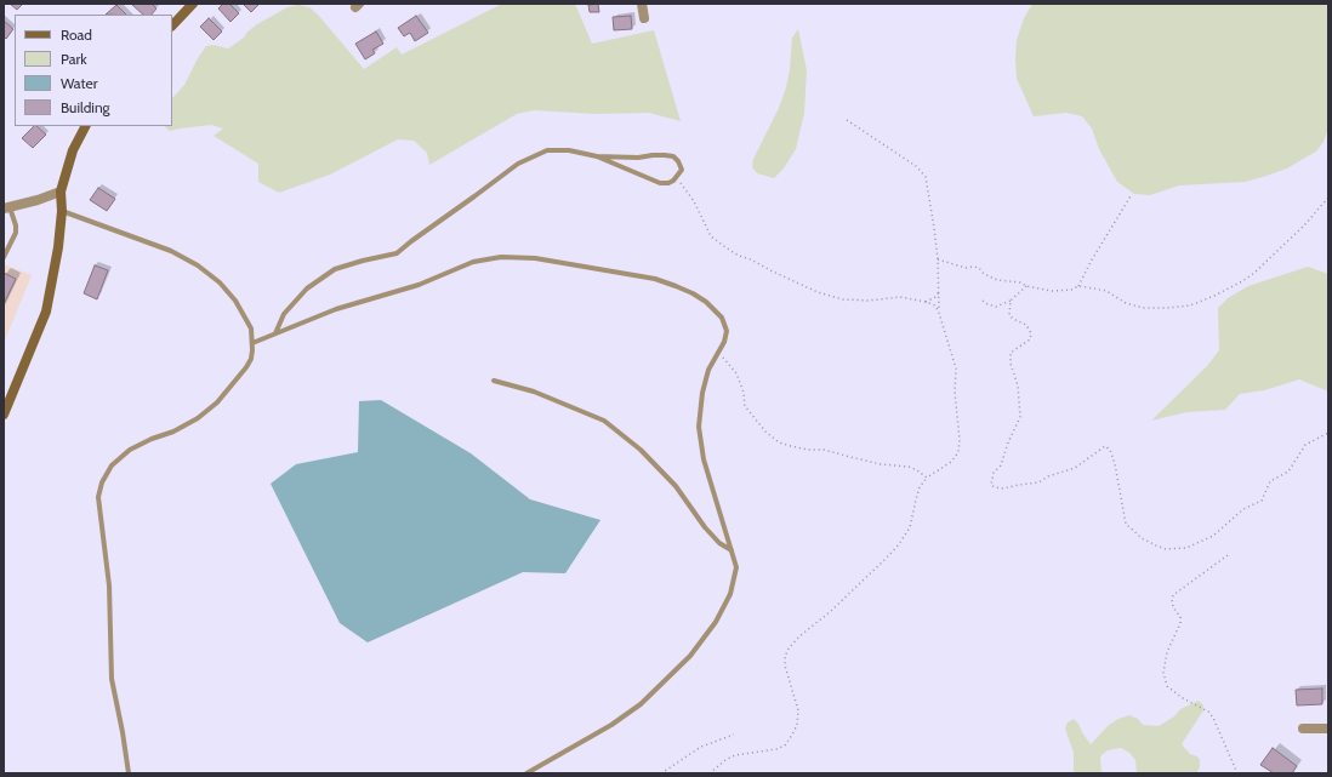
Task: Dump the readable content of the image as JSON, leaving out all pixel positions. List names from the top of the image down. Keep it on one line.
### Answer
{"legend":["Road","Park","Water","Building"]}
